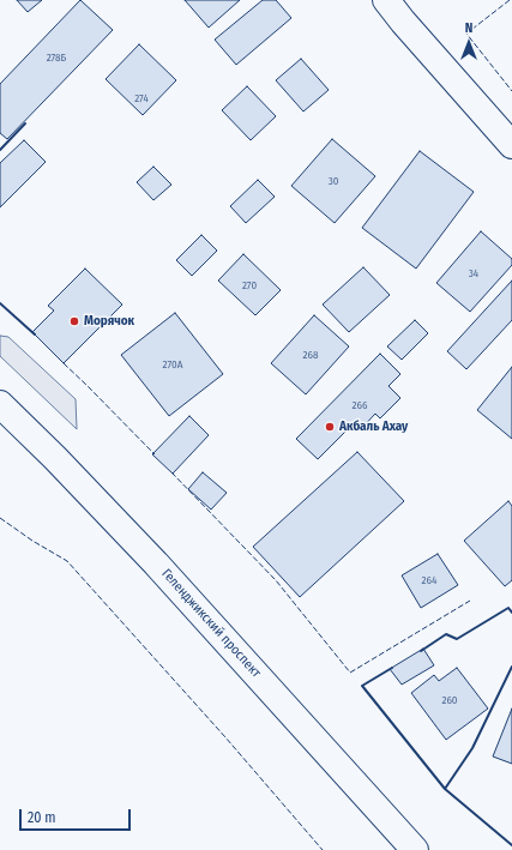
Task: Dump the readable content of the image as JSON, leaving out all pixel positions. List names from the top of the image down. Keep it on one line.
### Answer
{"streets":{"main road":["Геленджикский проспект"]},"places":["Морячок","Акбаль Ахау"],"house_numbers":["278Б","274","30","34","270","268","270А","266","264","260"],"scale_bar":"20 m","north":"top"}
